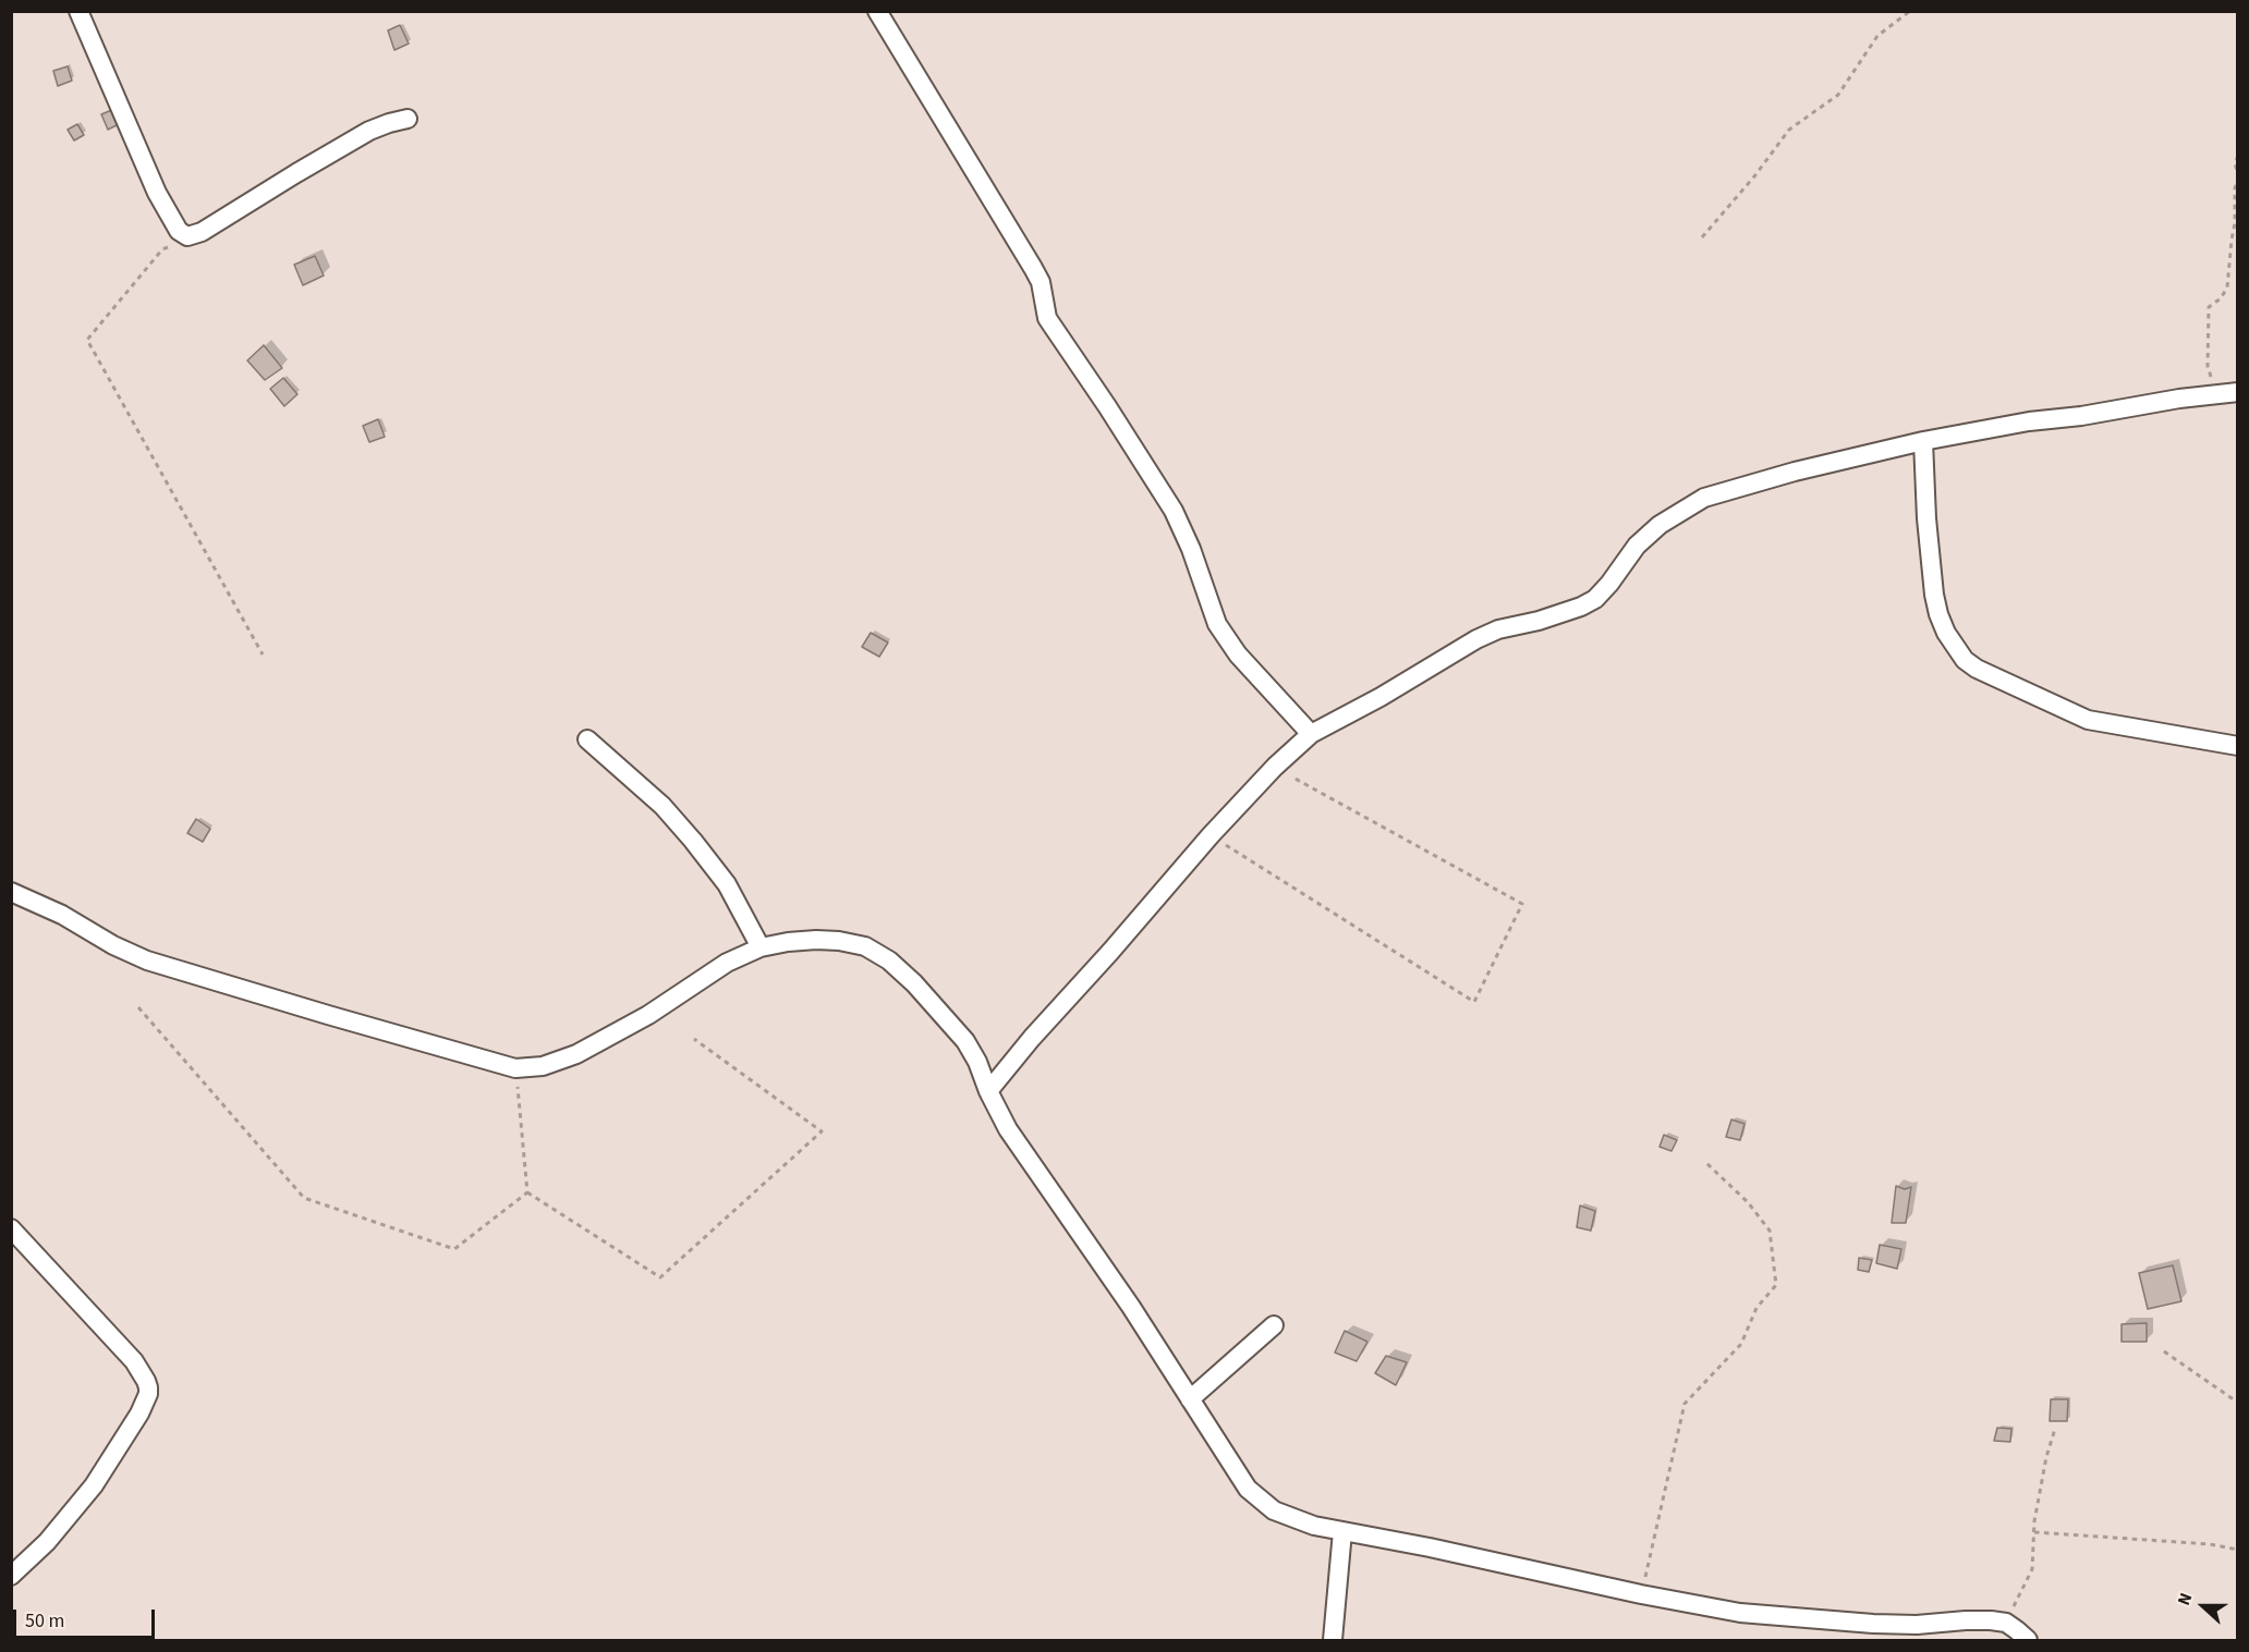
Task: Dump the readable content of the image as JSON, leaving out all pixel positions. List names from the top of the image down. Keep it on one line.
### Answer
{"scale_bar":"50 m","north":"left"}
